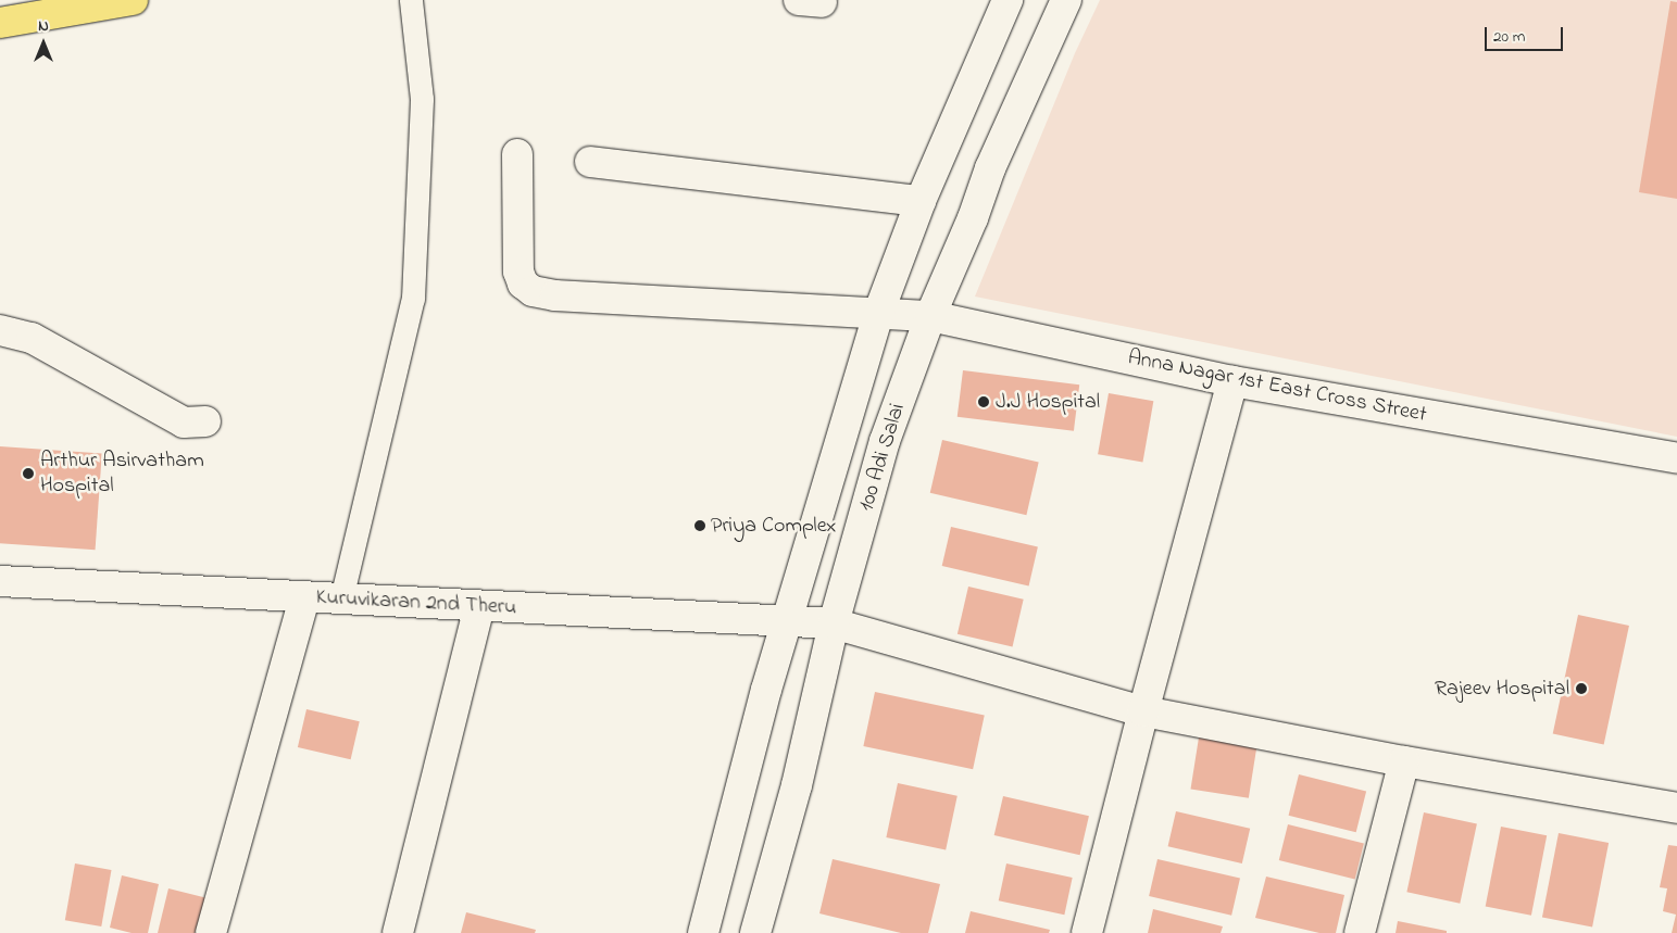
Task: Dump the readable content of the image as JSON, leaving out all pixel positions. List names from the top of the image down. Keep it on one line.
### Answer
{"streets":{"street":["Anna Nagar 1st East Cross Street","100 Adi Salai","Kuruvikaran 2nd Theru"]},"crossings":[["Anna Nagar 1st East Cross Street","100 Adi Salai"],["100 Adi Salai","Kuruvikaran 2nd Theru"]],"places":["J.J Hospital","Arthur Asirvatham Hospital","Priya Complex","Rajeev Hospital"],"scale_bar":"20 m","north":"top"}
